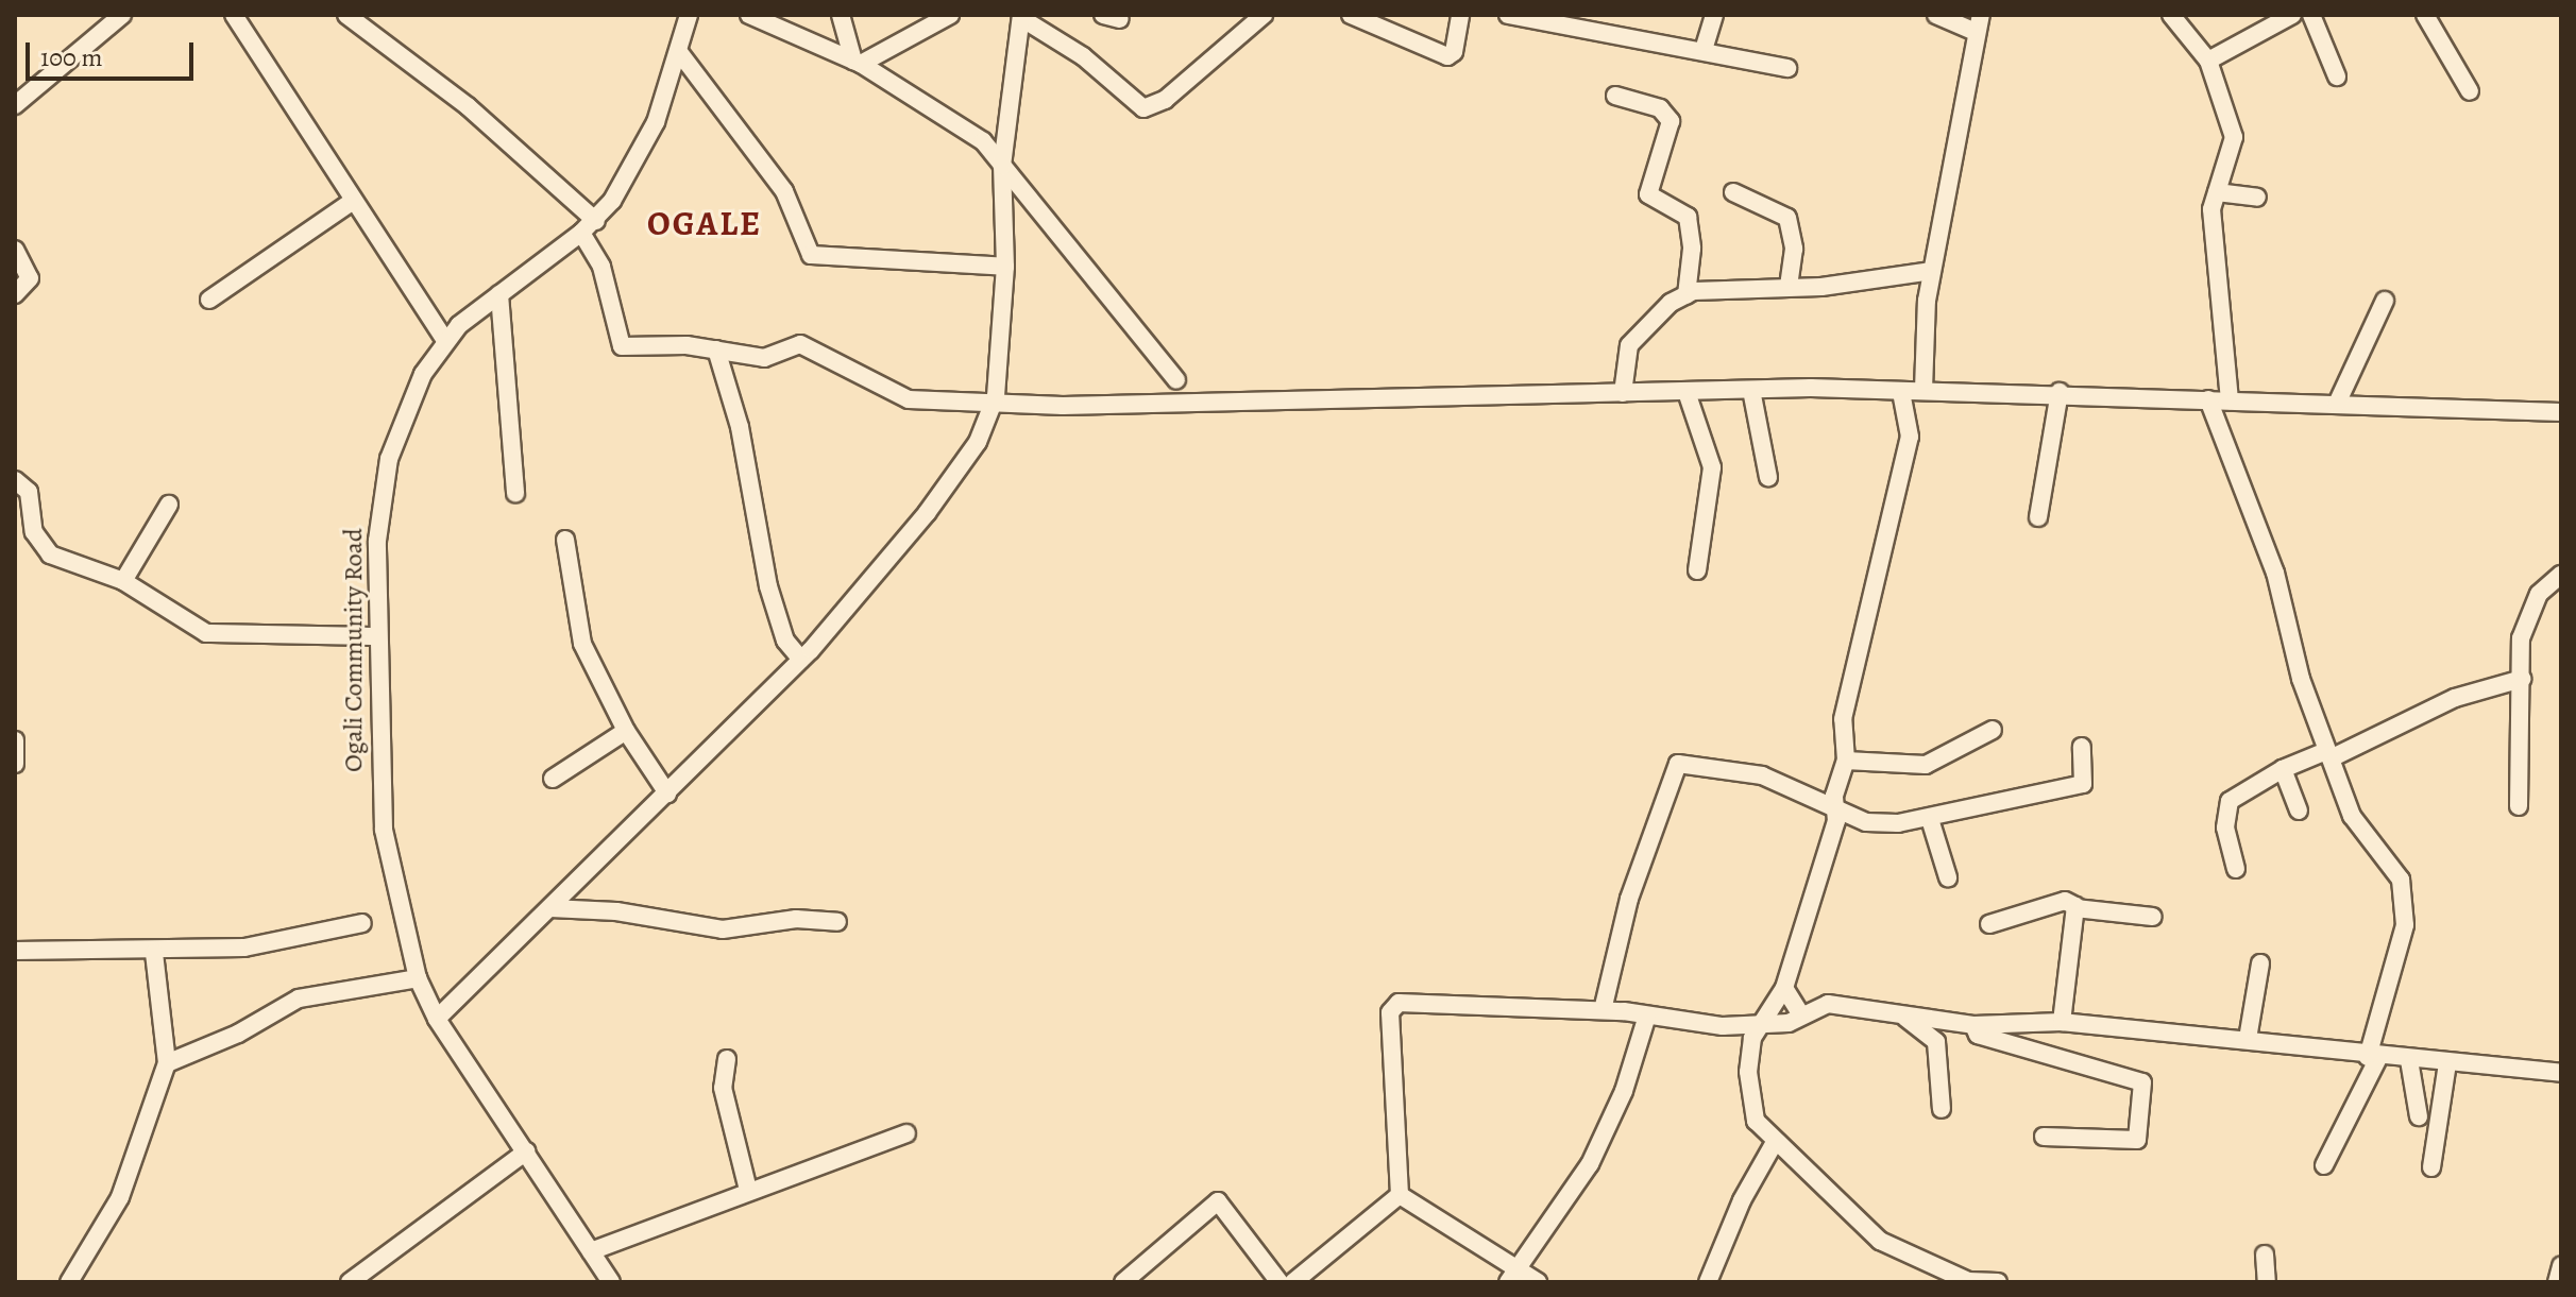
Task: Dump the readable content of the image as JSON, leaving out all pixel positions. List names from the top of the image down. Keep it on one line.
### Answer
{"streets":{"street":["Ogali Community Road"]},"districts":["OGALE"],"scale_bar":"100 m"}
